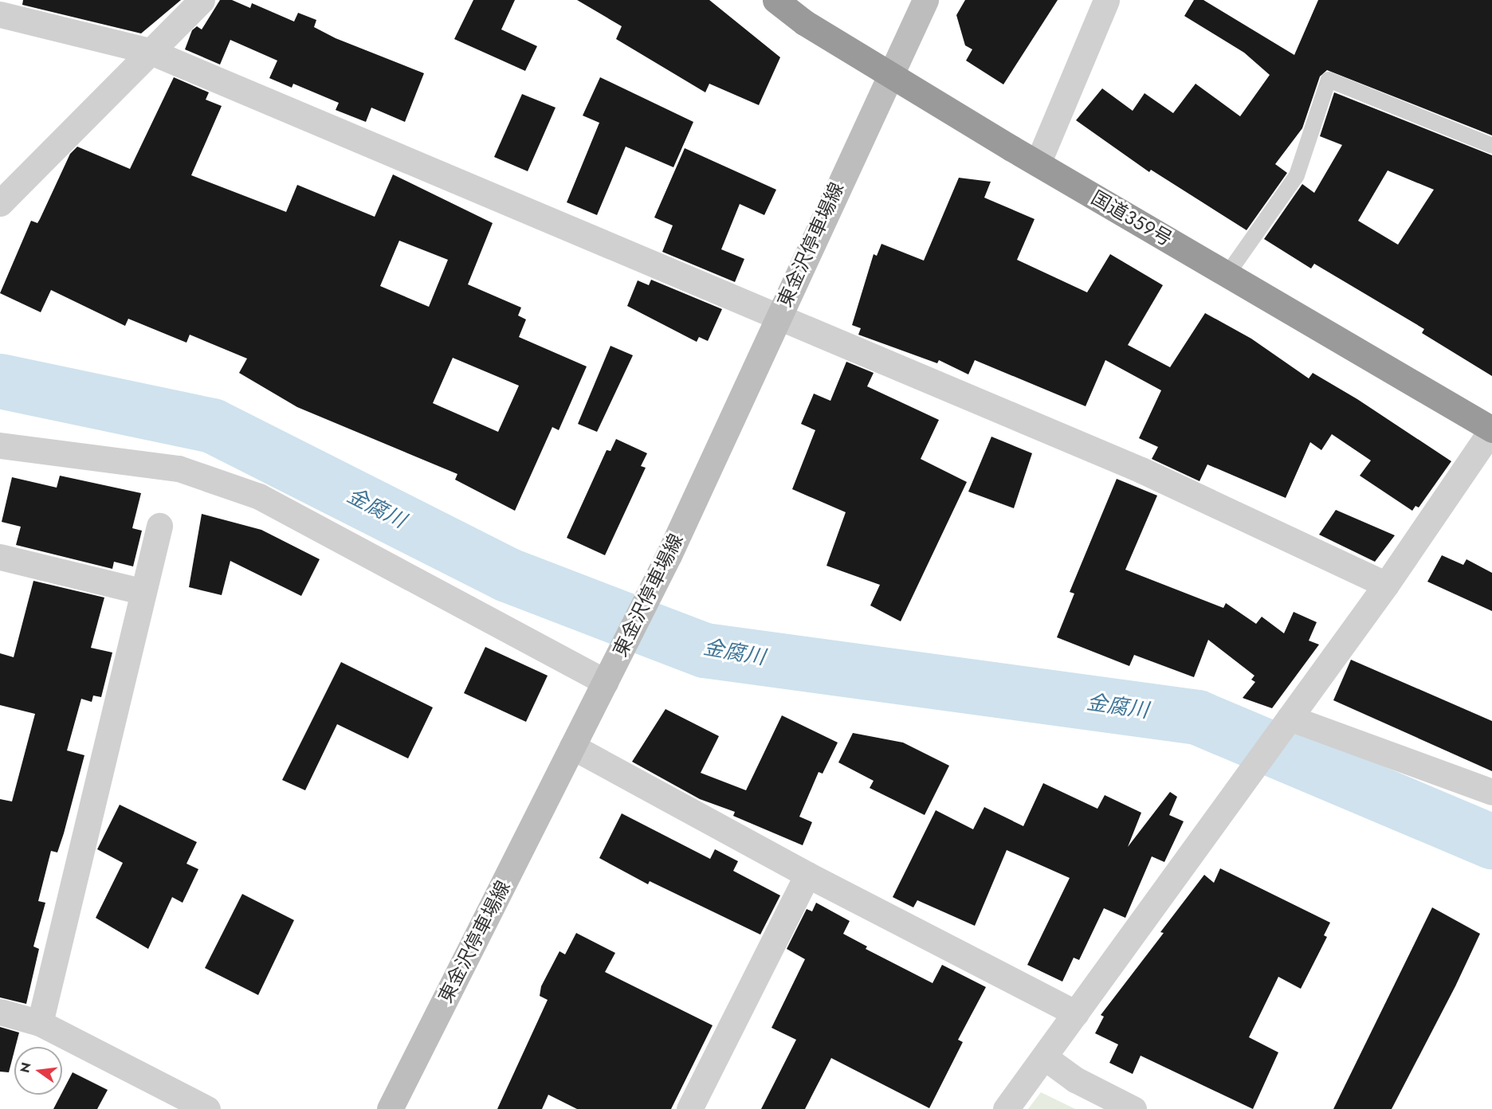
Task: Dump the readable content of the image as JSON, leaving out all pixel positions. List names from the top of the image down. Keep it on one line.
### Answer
{"streets":{"highway":["国道359号"],"main road":["東金沢停車場線"]},"crossings":[["国道359号","東金沢停車場線"]],"water":["金腐川"],"north":"left"}
